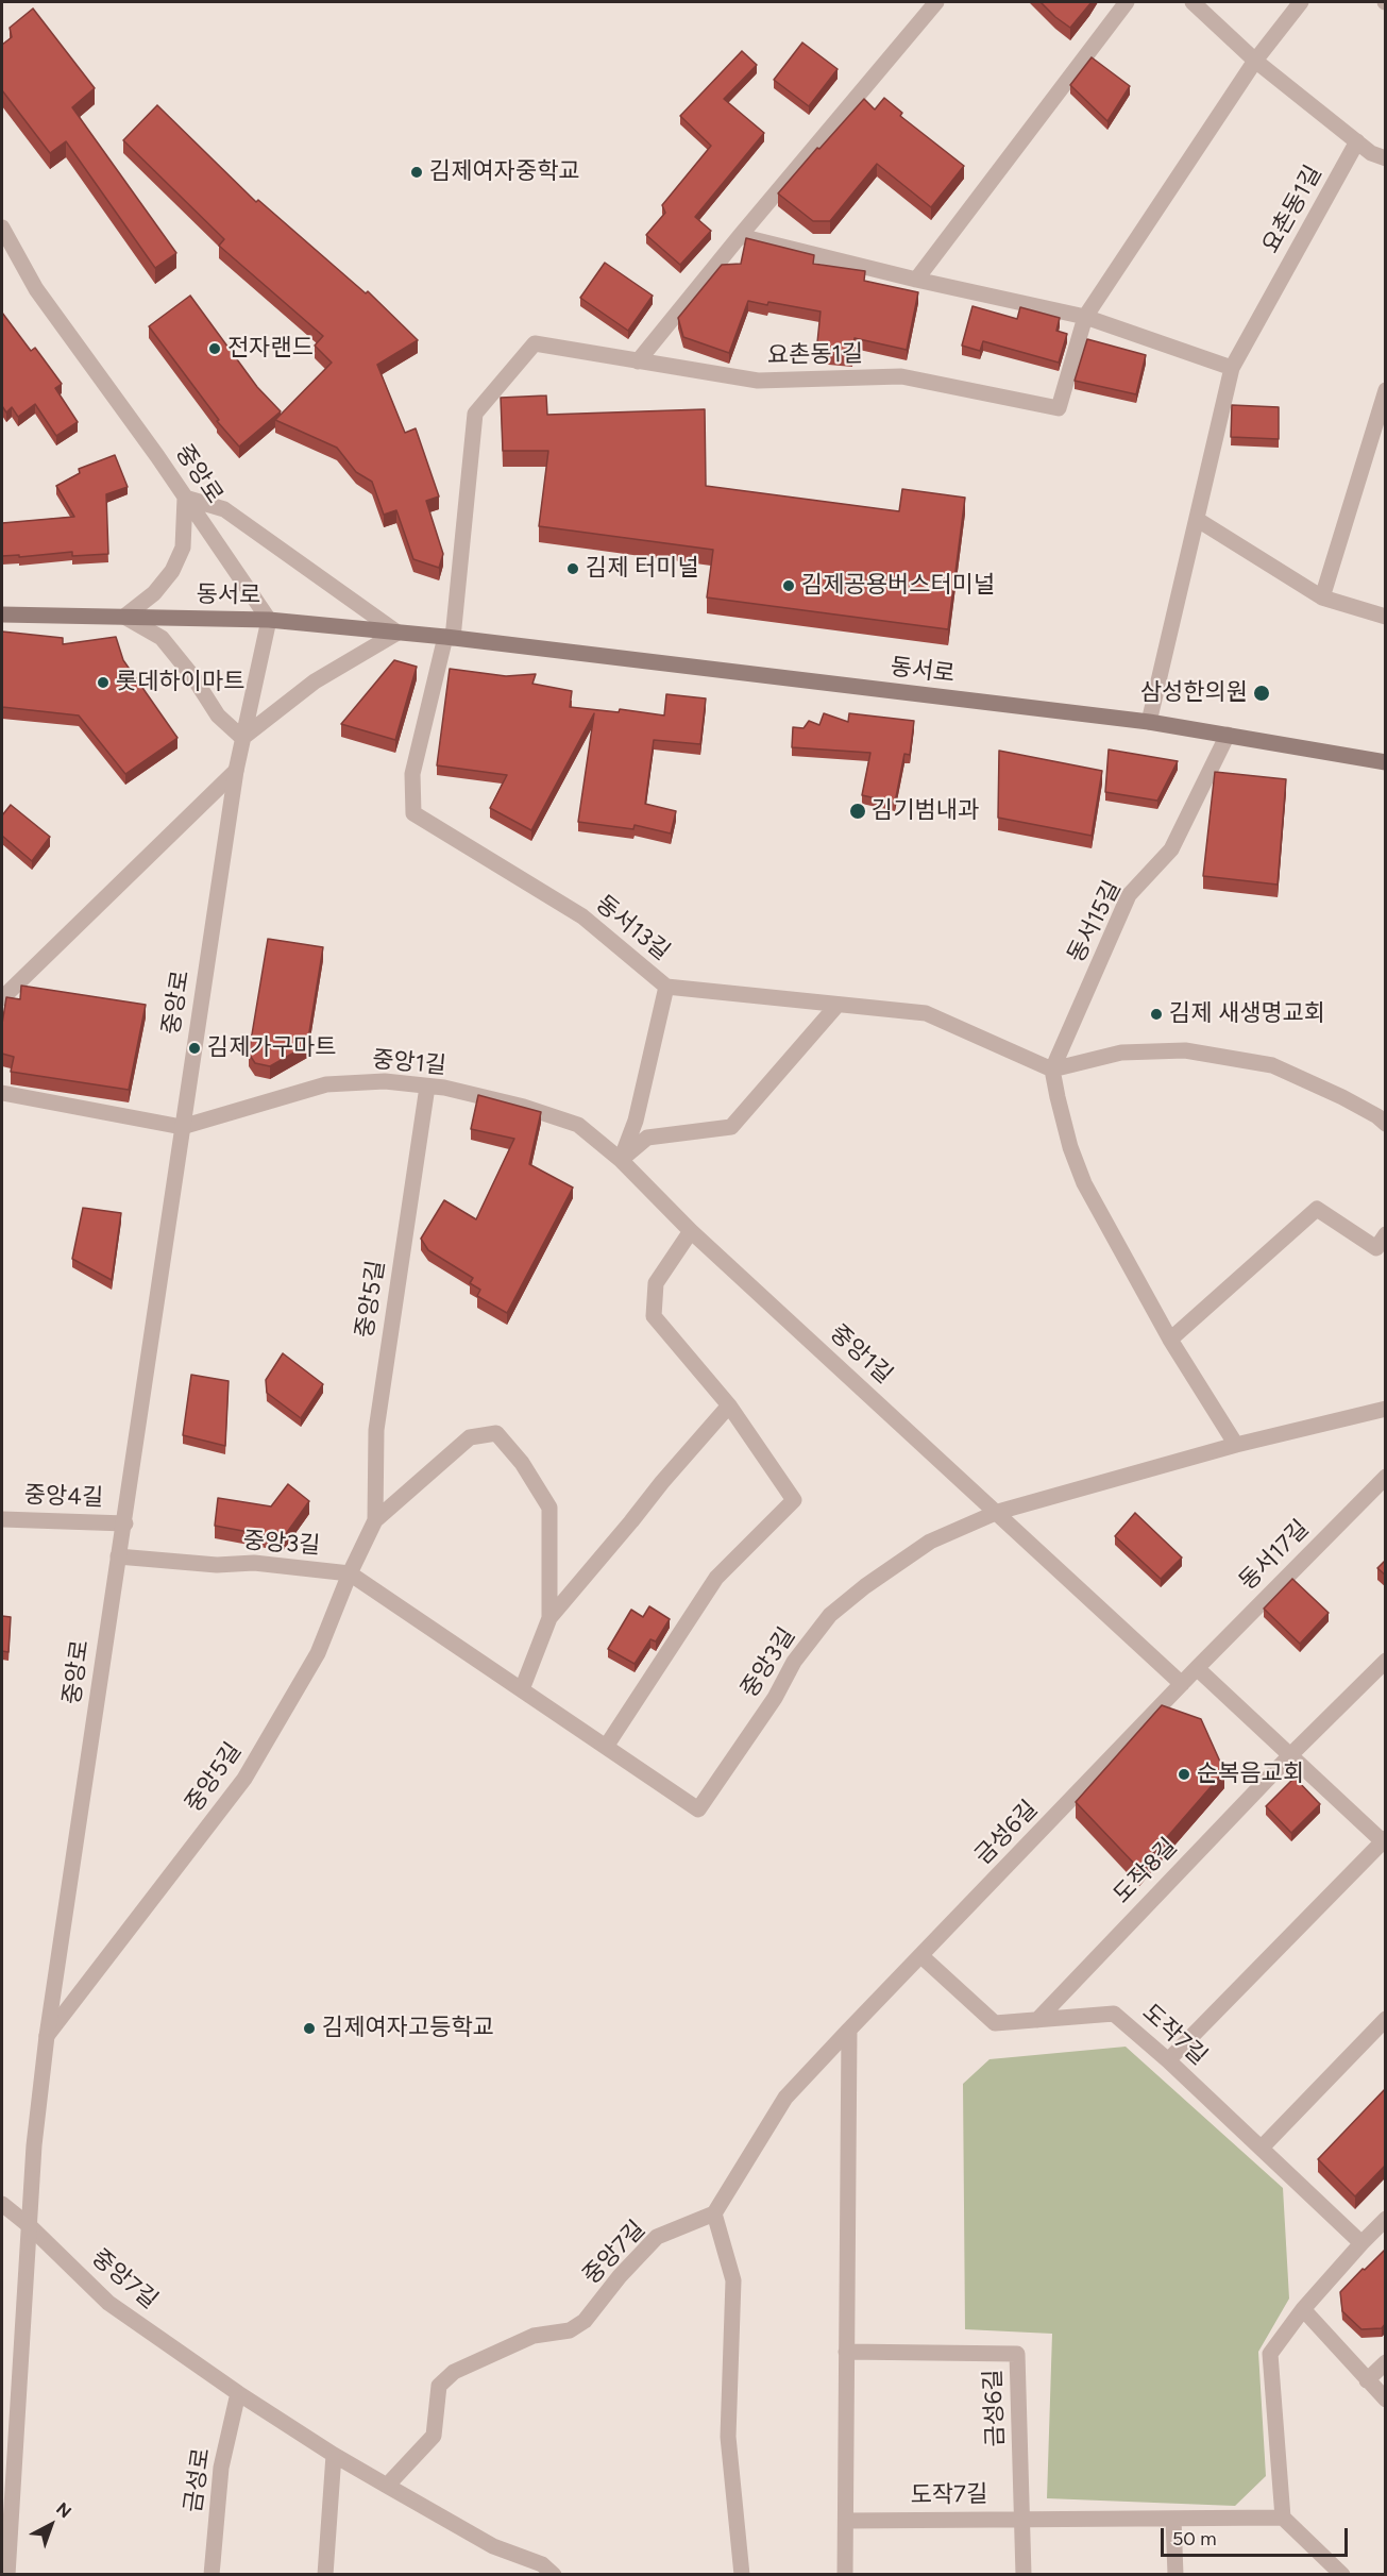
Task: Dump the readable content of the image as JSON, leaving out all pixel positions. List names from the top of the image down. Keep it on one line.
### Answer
{"streets":{"main road":["동서로"],"street":["요촌동1길","중앙로","동서15길","동서13길","중앙1길","중앙5길","중앙4길","중앙3길","동서17길","금성6길","도작8길","도작7길","중앙7길","금성로"]},"crossings":[["요촌동1길","동서로"],["중앙로","동서로"],["중앙로","중앙1길"],["중앙로","중앙5길"],["중앙로","중앙4길"],["중앙로","중앙3길"],["중앙로","중앙7길"],["동서로","동서15길"],["동서로","동서13길"],["동서15길","동서13길"],["중앙1길","중앙5길"],["중앙1길","중앙3길"],["중앙1길","금성6길"],["중앙5길","중앙3길"],["동서17길","금성6길"],["금성6길","도작7길"],["금성6길","중앙7길"],["도작8길","도작7길"],["중앙7길","금성로"]],"places":["김제여자중학교","전자랜드","김제 터미널","김제공용버스터미널","롯데하이마트","삼성한의원","김기범내과","김제 새생명교회","김제가구마트","순복음교회","김제여자고등학교"],"scale_bar":"50 m","north":"top right"}
